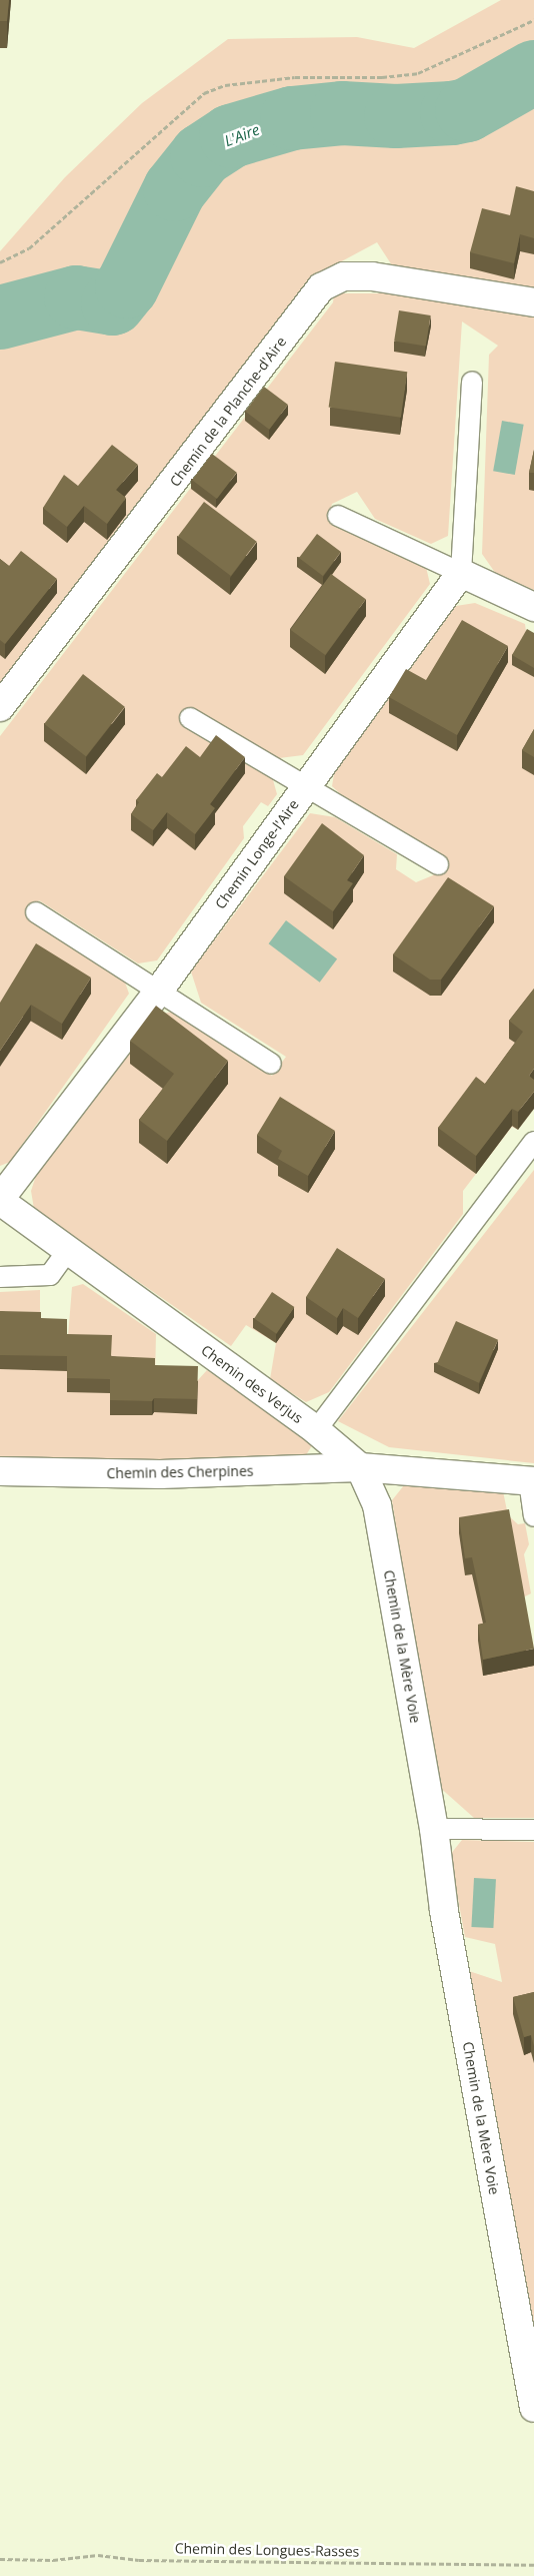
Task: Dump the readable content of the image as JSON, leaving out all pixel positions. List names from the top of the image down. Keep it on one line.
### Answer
{"streets":{"street":["Chemin de la Planche-d'Aire","Chemin Longe-l'Aire","Chemin des Verjus","Chemin des Cherpines","Chemin de la Mère Voie"],"path":["Chemin des Longues-Rasses"]},"crossings":[["Chemin Longe-l'Aire","Chemin des Verjus"],["Chemin des Verjus","Chemin des Cherpines"],["Chemin des Verjus","Chemin de la Mère Voie"],["Chemin des Cherpines","Chemin de la Mère Voie"]],"water":["L'Aire"]}
